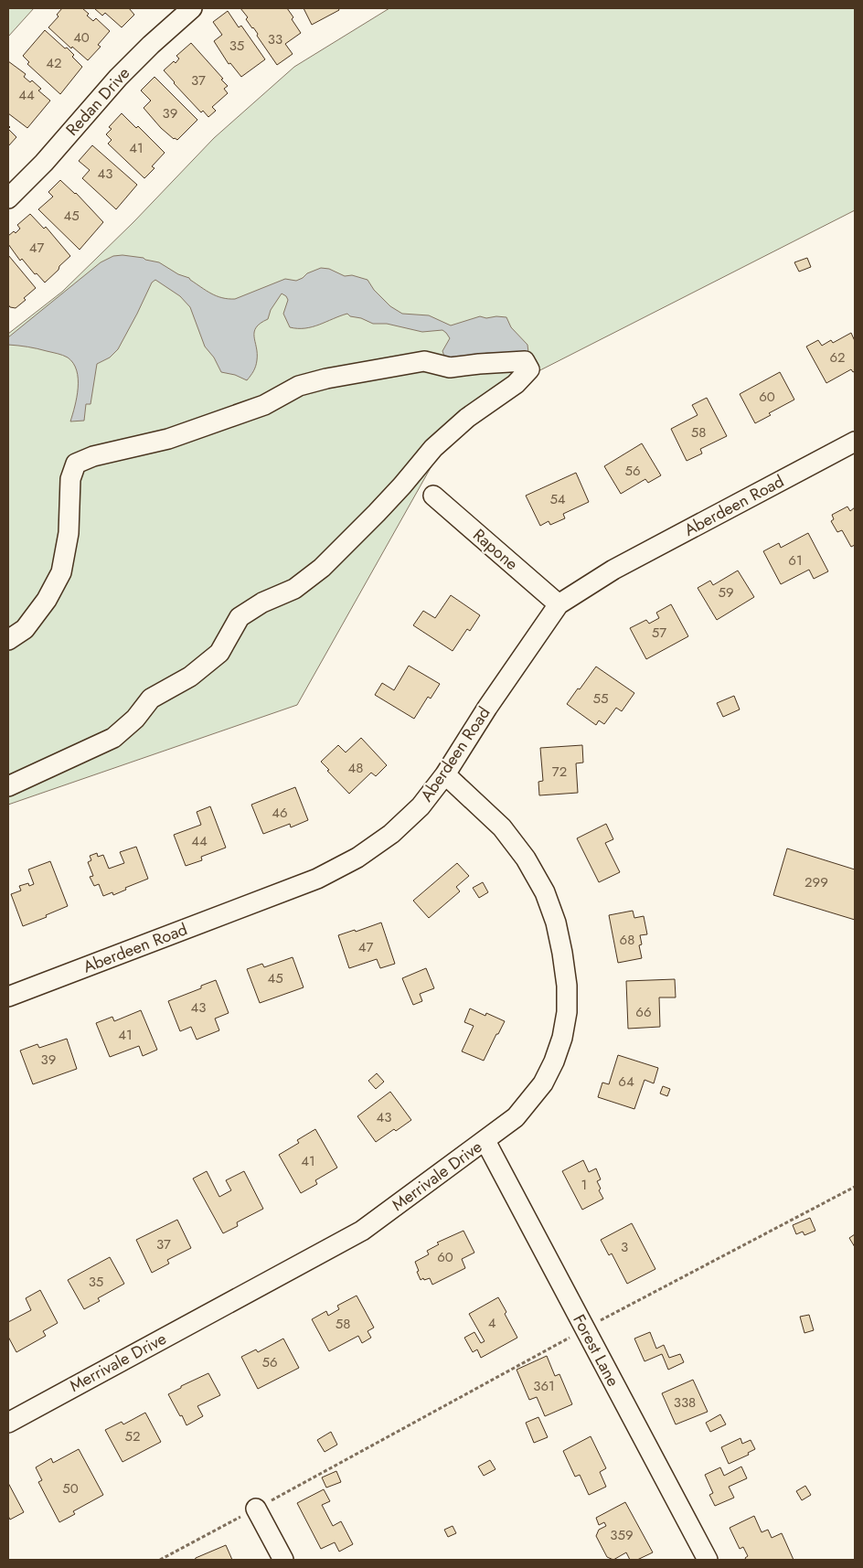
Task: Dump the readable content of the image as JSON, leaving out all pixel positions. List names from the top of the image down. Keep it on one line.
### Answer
{"streets":{"street":["Redan Drive","Aberdeen Road","Rapone","Merrivale Drive","Forest Lane"]},"crossings":[["Aberdeen Road","Rapone"],["Aberdeen Road","Merrivale Drive"],["Merrivale Drive","Forest Lane"]],"house_numbers":["40","33","35","42","37","44","39","41","43","45","47","62","60","58","56","54","61","59","57","55","48","72","46","44","299","68","47","45","43","66","41","39","64","43","41","1","37","3","60","35","4","58","56","361","338","52","50","359"]}
